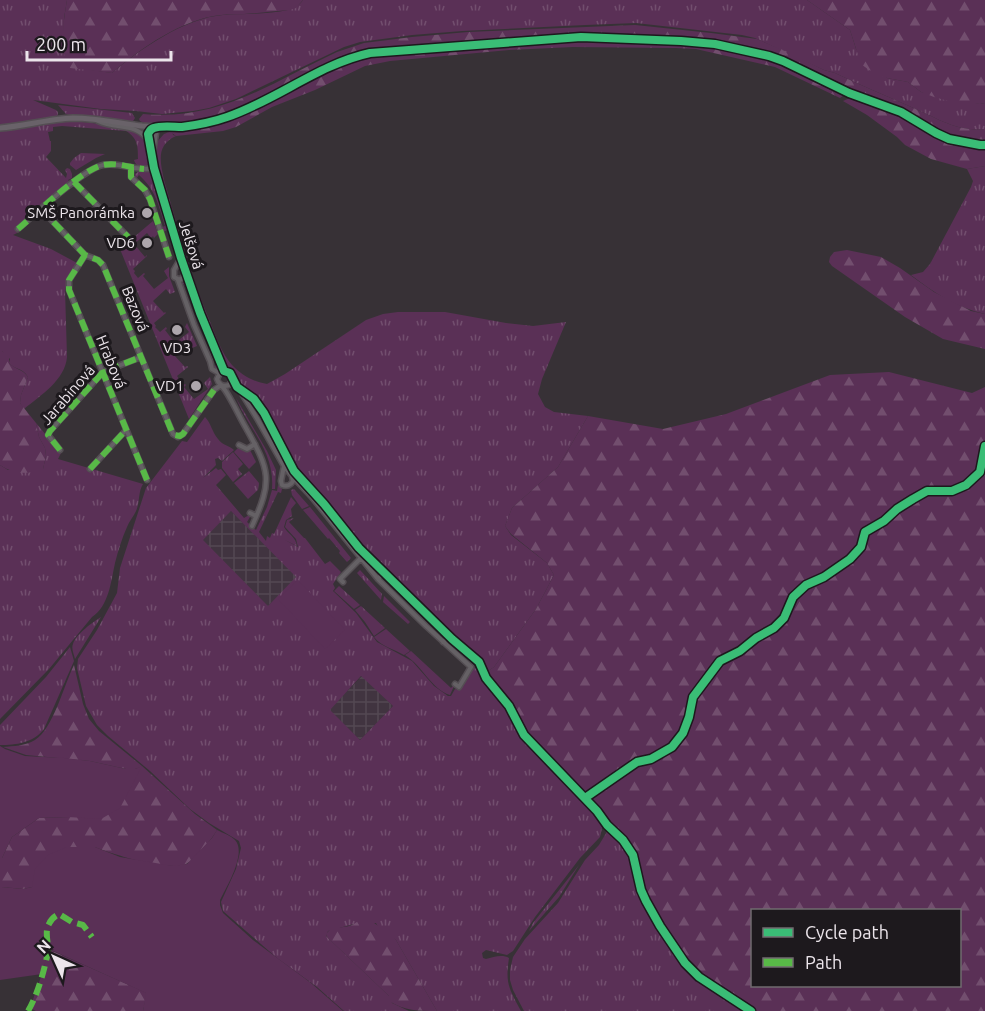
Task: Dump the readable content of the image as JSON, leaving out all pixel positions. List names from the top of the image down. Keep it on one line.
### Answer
{"streets":{"street":["Jelšová","Bazová","Hrabová","Jarabinová"]},"crossings":[["Bazová","Hrabová"],["Bazová","Jarabinová"],["Hrabová","Jarabinová"]],"places":["SMŠ Panorámka","VD6","VD3","VD1"],"legend":["Cycle path","Path"],"scale_bar":"200 m","north":"top left"}
